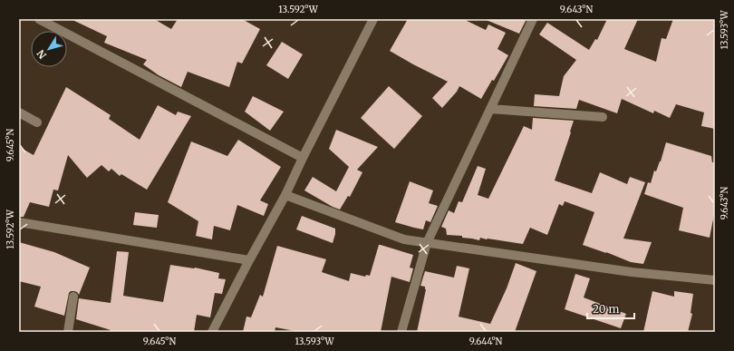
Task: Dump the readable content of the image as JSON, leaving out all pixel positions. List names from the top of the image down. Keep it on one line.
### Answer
{"scale_bar":"20 m","north":"bottom left","coordinates":["13.592°W","9.643°N","13.593°W","9.645°N","9.644°N"]}
